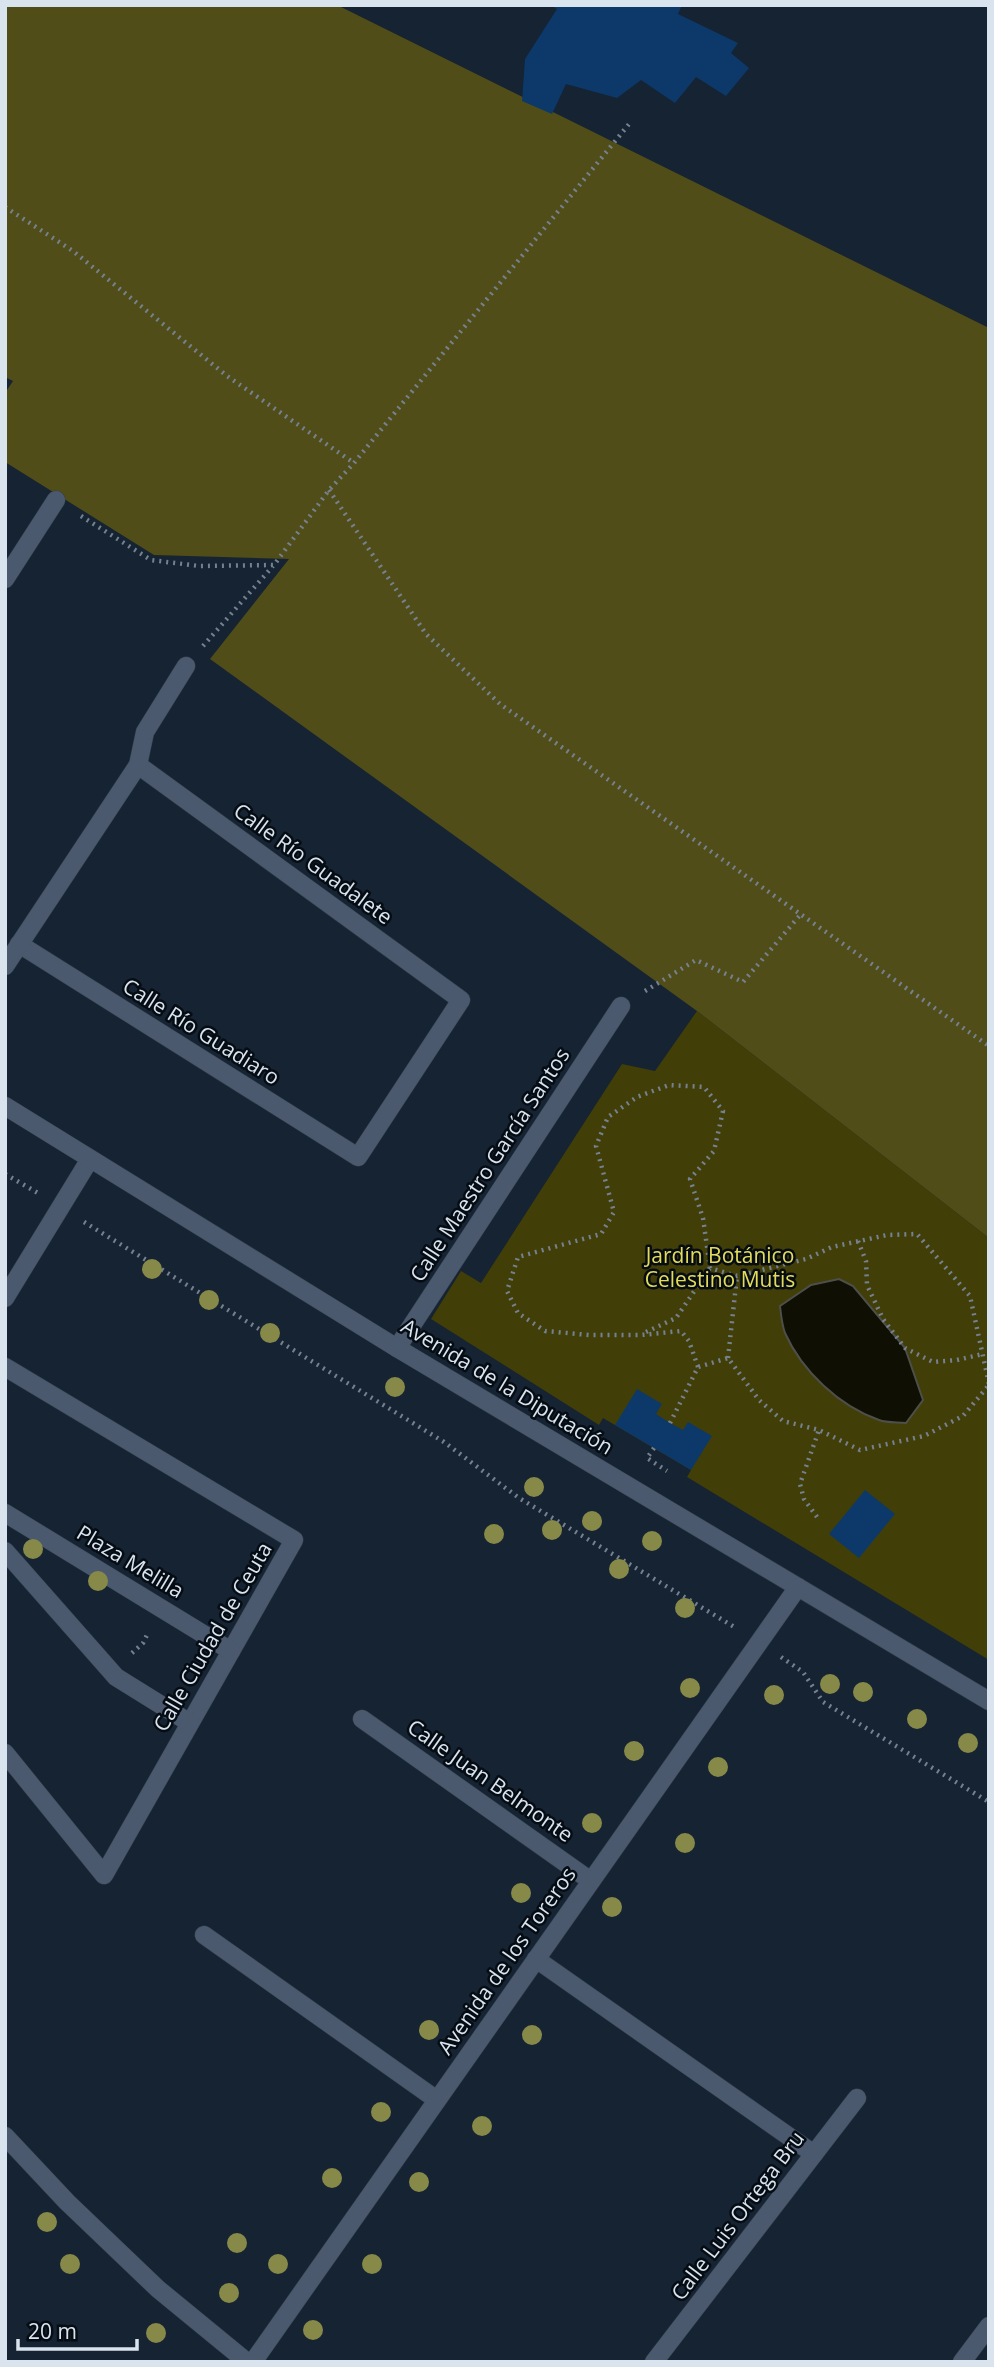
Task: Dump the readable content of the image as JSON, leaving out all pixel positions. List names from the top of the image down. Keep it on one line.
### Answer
{"streets":{"street":["Calle Río Guadalete","Calle Río Guadiaro","Calle Maestro García Santos","Avenida de la Diputación","Plaza Melilla","Calle Ciudad de Ceuta","Calle Juan Belmonte","Avenida de los Toreros","Calle Luis Ortega Bru"]},"crossings":[["Calle Río Guadalete","Calle Río Guadiaro"],["Calle Maestro García Santos","Avenida de la Diputación"],["Avenida de la Diputación","Avenida de los Toreros"],["Plaza Melilla","Calle Ciudad de Ceuta"],["Calle Juan Belmonte","Avenida de los Toreros"]],"parks":["Jardín Botánico Celestino Mutis"],"scale_bar":"20 m"}
